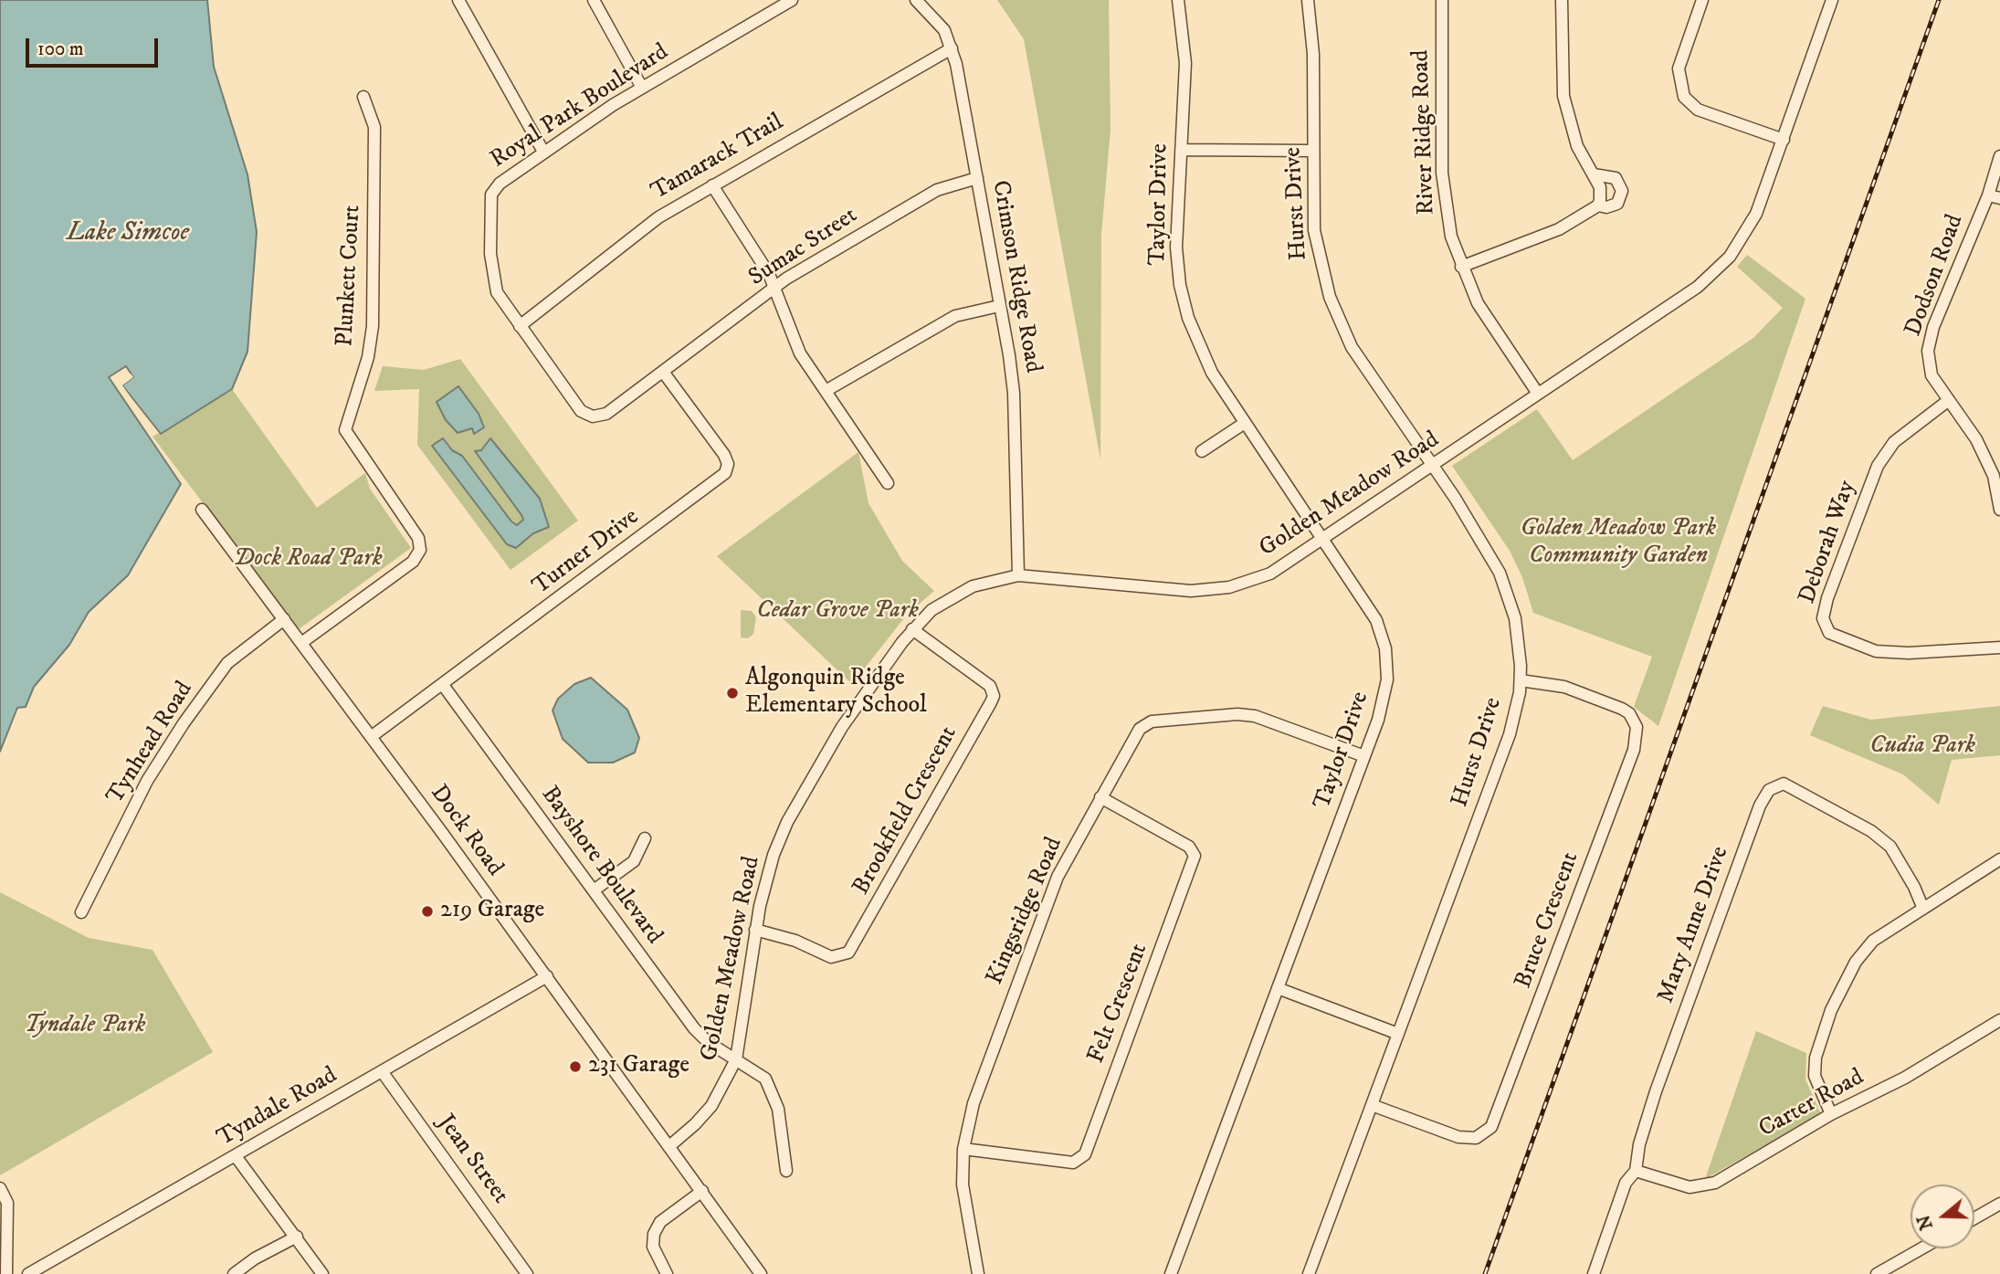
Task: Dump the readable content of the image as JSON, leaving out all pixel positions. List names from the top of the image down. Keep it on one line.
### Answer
{"streets":{"street":["Royal Park Boulevard","River Ridge Road","Tamarack Trail","Hurst Drive","Taylor Drive","Sumac Street","Plunkett Court","Dodson Road","Crimson Ridge Road","Golden Meadow Road","Deborah Way","Turner Drive","Tynhead Road","Brookfield Crescent","Dock Road","Bayshore Boulevard","Kingsridge Road","Bruce Crescent","Mary Anne Drive","Felt Crescent","Carter Road","Tyndale Road","Jean Street"]},"crossings":[["Royal Park Boulevard","Tamarack Trail"],["Royal Park Boulevard","Sumac Street"],["Royal Park Boulevard","Turner Drive"],["River Ridge Road","Golden Meadow Road"],["Tamarack Trail","Crimson Ridge Road"],["Hurst Drive","Golden Meadow Road"],["Hurst Drive","Bruce Crescent"],["Taylor Drive","Golden Meadow Road"],["Taylor Drive","Kingsridge Road"],["Sumac Street","Crimson Ridge Road"],["Sumac Street","Turner Drive"],["Plunkett Court","Dock Road"],["Dodson Road","Deborah Way"],["Crimson Ridge Road","Golden Meadow Road"],["Golden Meadow Road","Brookfield Crescent"],["Golden Meadow Road","Dock Road"],["Golden Meadow Road","Bayshore Boulevard"],["Turner Drive","Dock Road"],["Turner Drive","Bayshore Boulevard"],["Tynhead Road","Dock Road"],["Dock Road","Tyndale Road"],["Kingsridge Road","Felt Crescent"],["Mary Anne Drive","Carter Road"],["Tyndale Road","Jean Street"]],"water":["Lake Simcoe"],"parks":["Golden Meadow Park Community Garden","Dock Road Park","Cedar Grove Park","Cudia Park","Tyndale Park"],"places":["Algonquin Ridge Elementary School","219 Garage","231 Garage"],"scale_bar":"100 m","north":"left"}
